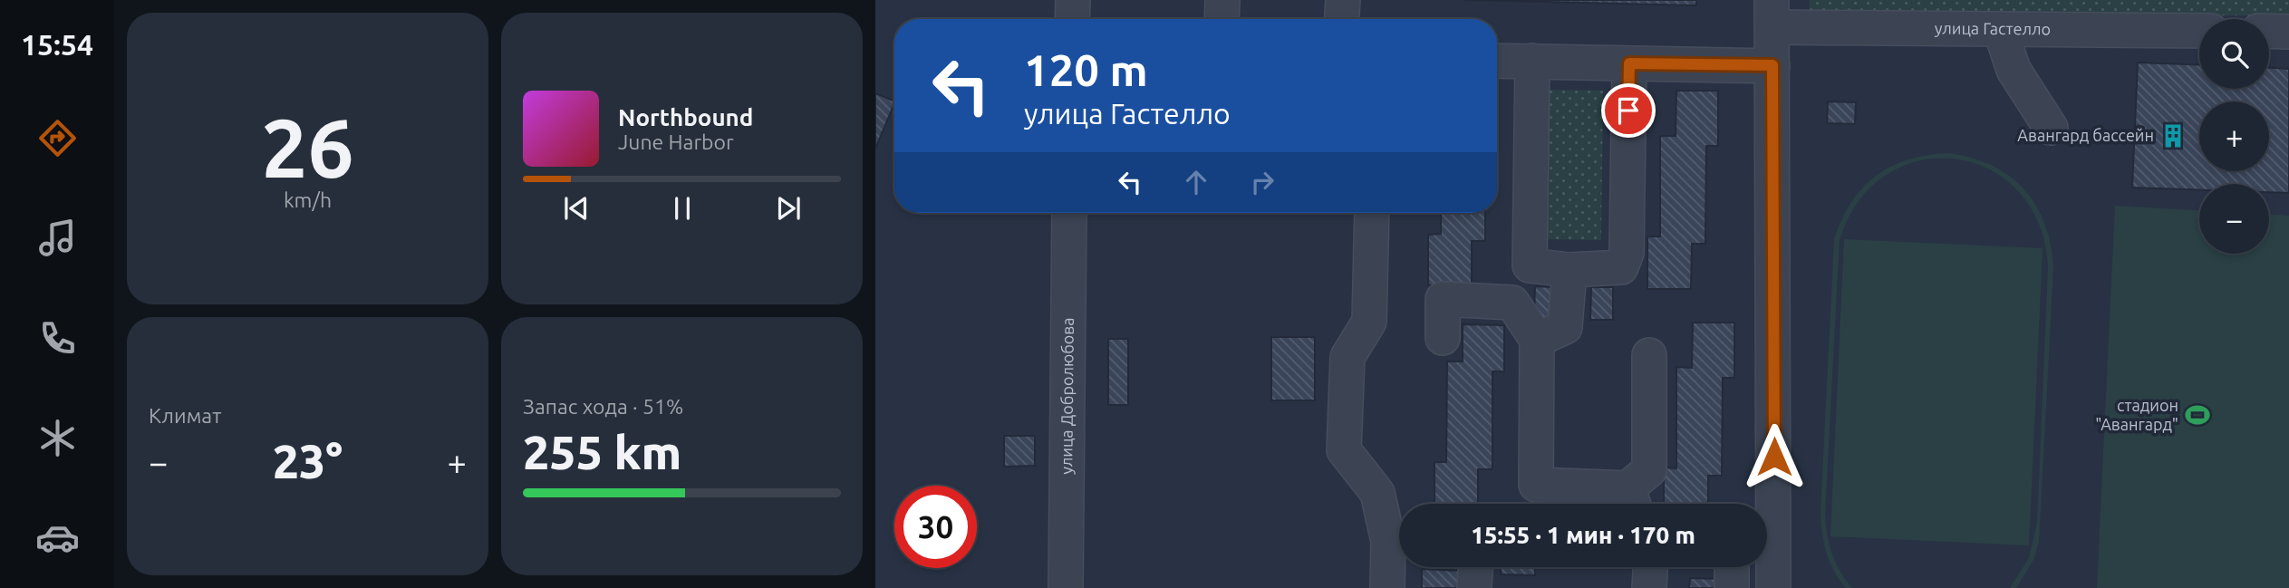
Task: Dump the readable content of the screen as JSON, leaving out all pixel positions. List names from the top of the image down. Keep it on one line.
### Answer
{"streets":{"street":["улица Гастелло","улица Добролюбова"]},"places":{"building":["Авангард бассейн"],"sports":["стадион \"Авангард\""]},"page":{"tabs":"15:54","tile":[["26","km/h"],"Климат",["Запас хода · 51%","255 km"]],"map_buttons":["+","−"],"turn":["120 m","улица Гастелло"],"song":["Northbound","June Harbor"],"heat":["−","23°","+"],"limit":"30","trip":"15:55 · 1 мин · 170 m"}}
